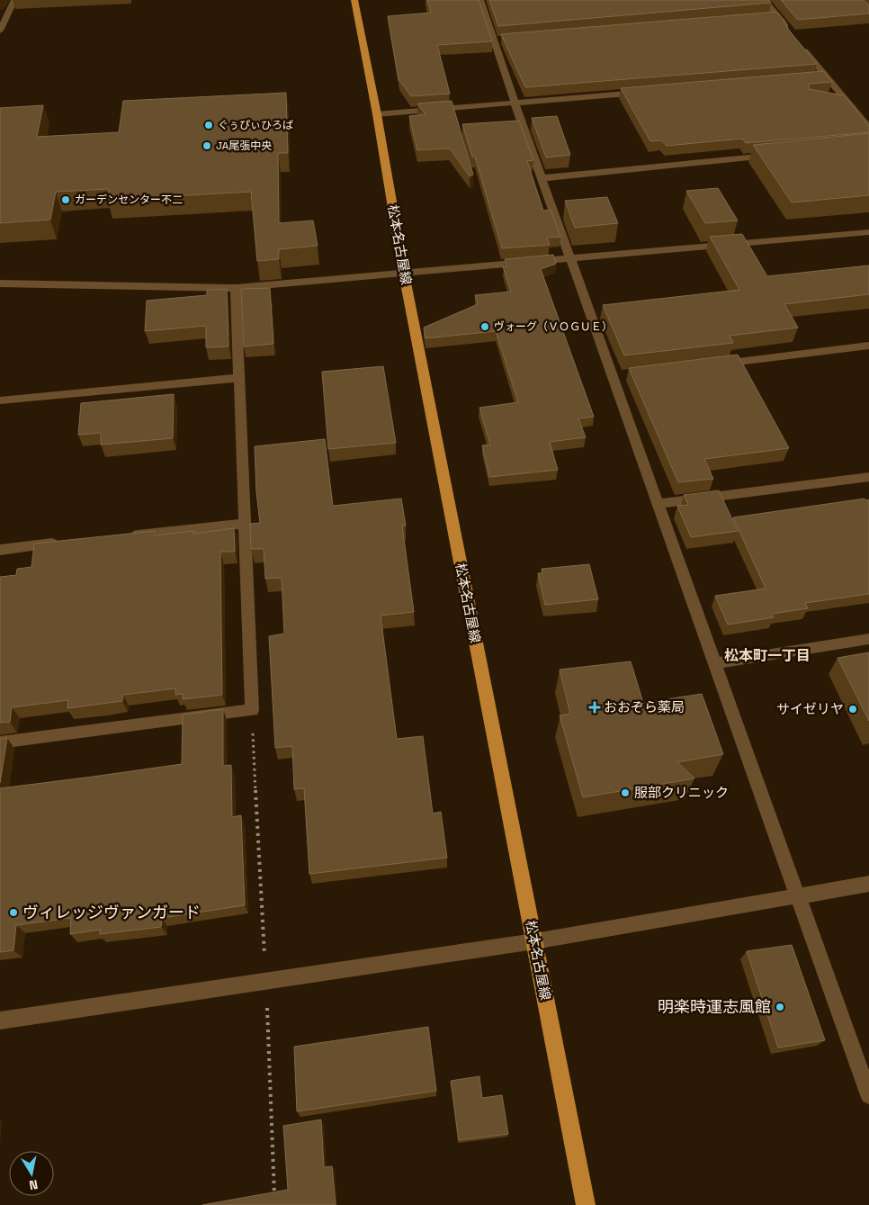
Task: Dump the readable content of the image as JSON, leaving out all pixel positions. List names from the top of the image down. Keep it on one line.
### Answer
{"streets":{"main road":["松本名古屋線"]},"districts":["松本町一丁目"],"places":{"other":["ぐぅぴぃひろば","JA尾張中央","ガーデンセンター不二","ヴォーグ（ＶＯＧＵＥ）","サイゼリヤ","服部クリニック","ヴィレッジヴァンガード","明楽時運志風館"],"health":["おおぞら薬局"]},"north":"bottom"}
